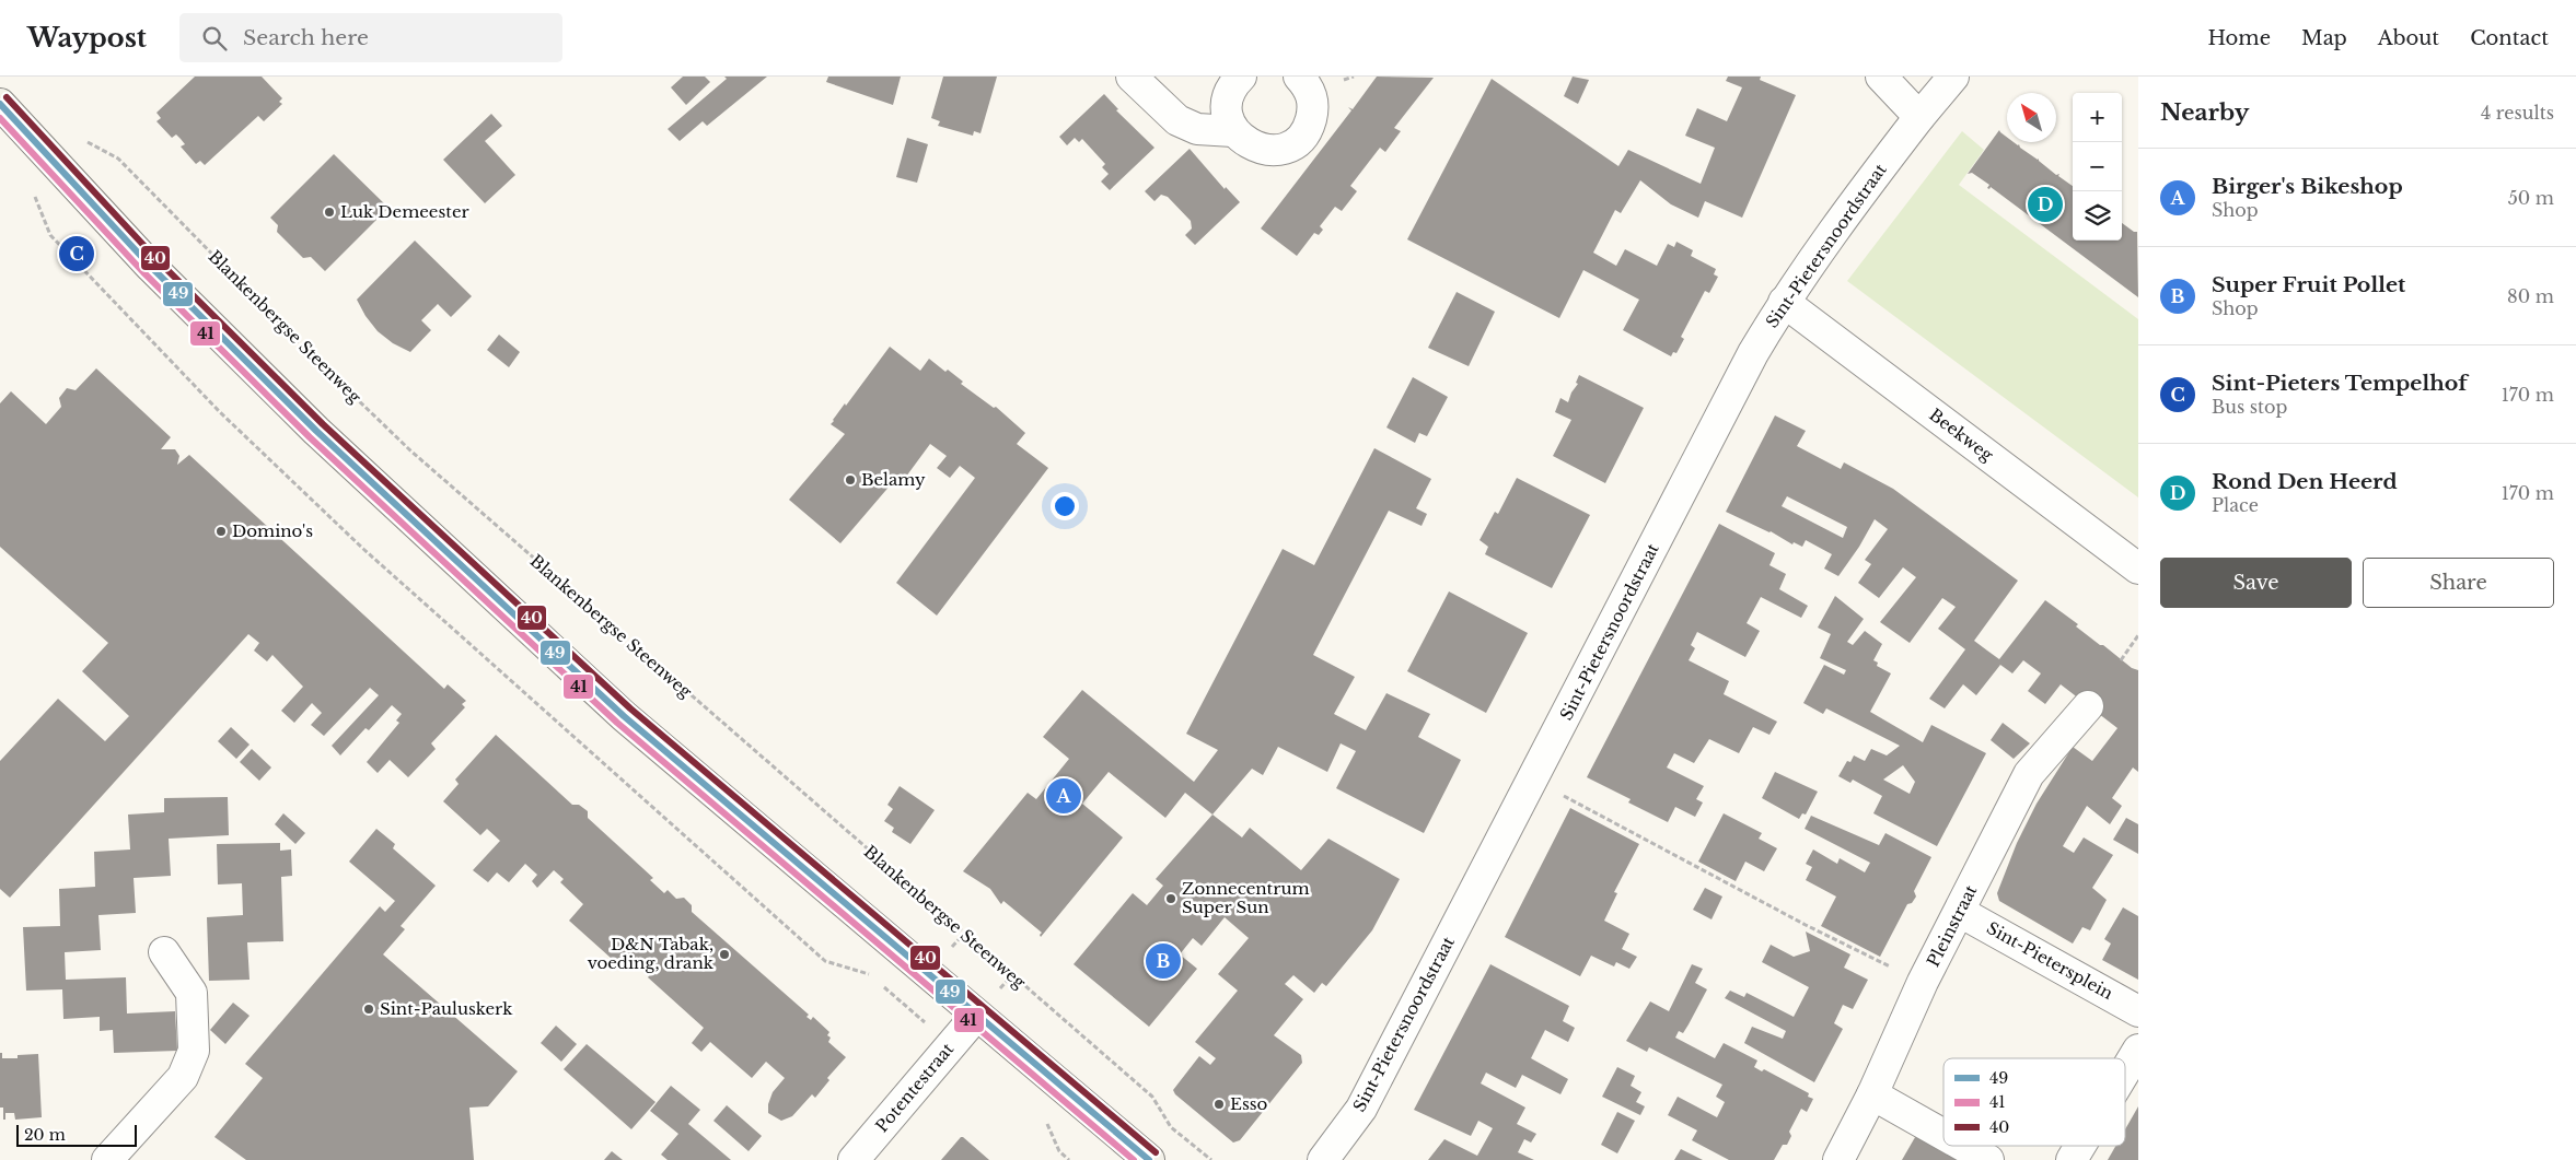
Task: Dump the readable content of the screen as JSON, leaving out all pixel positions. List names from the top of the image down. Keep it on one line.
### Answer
{"streets":{"street":["Sint-Pietersnoordstraat","Beekweg","Pleinstraat","Sint-Pietersplein","Potentestraat"],"path":["Blankenbergse Steenweg"]},"crossings":[["Sint-Pietersnoordstraat","Beekweg"],["Pleinstraat","Sint-Pietersplein"]],"places":["Luk Demeester","Belamy","Domino's","Zonnecentrum Super Sun","D&N Tabak, voeding, drank","Sint-Pauluskerk","Esso"],"lines":["transit line 40","transit line 49","transit line 41"],"legend":["49","41","40"],"scale_bar":"20 m","north":"top left","page":{"header":"Waypost","search":"Search here","nav":["Home","Map","About","Contact"],"heading":["Nearby","4 results"],"map_buttons":["+","−"],"list":[{"mark":"A","name":"Birger's Bikeshop","note":"Shop","value":"50 m"},{"mark":"B","name":"Super Fruit Pollet","note":"Shop","value":"80 m"},{"mark":"C","name":"Sint-Pieters Tempelhof","note":"Bus stop","value":"170 m"},{"mark":"D","name":"Rond Den Heerd","note":"Place","value":"170 m"}],"pins":["D","C","A","B"],"buttons":["Save","Share"],"scale":"20 m"}}
